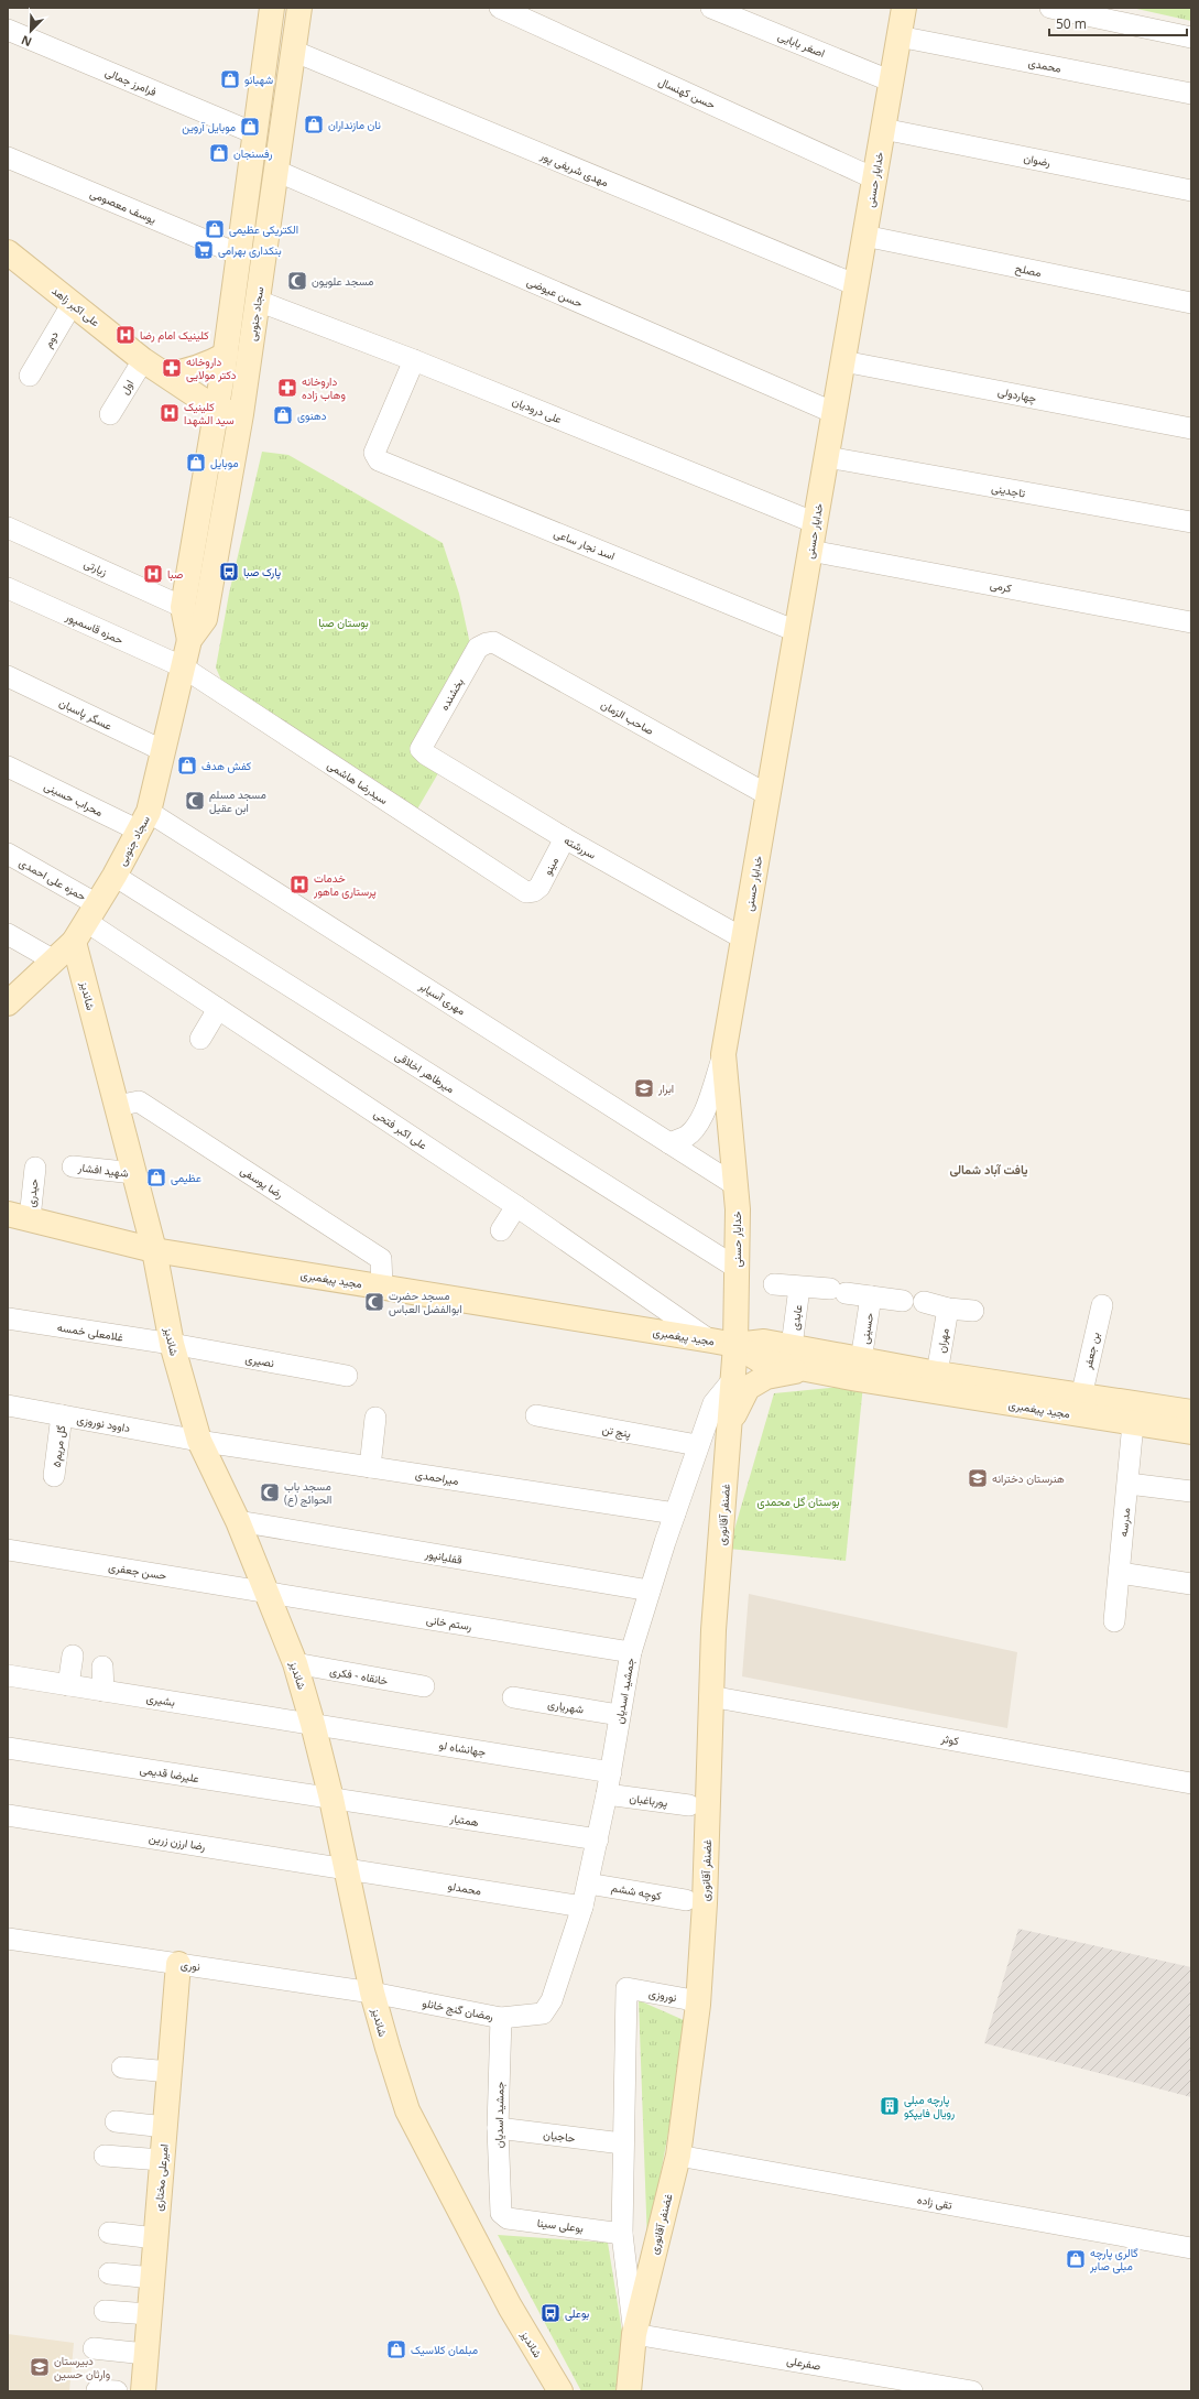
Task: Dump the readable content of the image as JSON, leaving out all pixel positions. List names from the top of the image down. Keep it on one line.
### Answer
{"streets":{"street":["اصغر بابایی","محمدی","فرامرز جمالی","حسن کهنسال","رضوان","مهدی شریفی پور","خدایار حسنی","یوسف معصومی","مصلح","حسن عیوضی","علی اکبر زاهد","سجاد جنوبی","دوم","اول","چهاردولی","علی درودیان","تاجدینی","اسد نجار ساعی","زیارتی","کرمی","حمزه قاسمپور","بخشنده","عسگر پاسبان","صاحب الزمان","سیدرضا هاشمی","محراب حسینی","سررشته","مینو","حمزه علی احمدی","شاندیز","مهری آسیابر","میرطاهر اخلاقی","علی اکبر فتحی","شهید افشار","رضا یوسفی","حیدری","مجید پیغمبری","عابدی","حسینی","غلامعلی خمسه","مهران","بن جعفر","نصیری","داوود نوروزی","پنج تن","گل مریم۵","میراحمدی","غضنفر آقانوری","مدرسه","قفلیانپور","حسن جعفری","رستم خانی","خانقاه - فکری","جمشید اسدیان","بشیری","شهریاری","کوثر","جهانشاه لو","علیرضا قدیمی","پورباغبان","همتیار","رضا ارزن زرین","محمدلو","کوچه ششم","نوری","نوروزی","رمضان گنج خانلو","حاجیان","امیرعلی مختاری","تقی زاده","بوعلی سینا","صفرعلی"]},"crossings":[["اصغر بابایی","خدایار حسنی"],["محمدی","خدایار حسنی"],["حسن کهنسال","خدایار حسنی"],["رضوان","خدایار حسنی"],["مهدی شریفی پور","خدایار حسنی"],["مهدی شریفی پور","سجاد جنوبی"],["خدایار حسنی","مصلح"],["خدایار حسنی","حسن عیوضی"],["خدایار حسنی","چهاردولی"],["خدایار حسنی","علی درودیان"],["خدایار حسنی","تاجدینی"],["خدایار حسنی","اسد نجار ساعی"],["خدایار حسنی","کرمی"],["خدایار حسنی","صاحب الزمان"],["خدایار حسنی","سررشته"],["خدایار حسنی","مهری آسیابر"],["خدایار حسنی","میرطاهر اخلاقی"],["خدایار حسنی","مجید پیغمبری"],["خدایار حسنی","غضنفر آقانوری"],["حسن عیوضی","سجاد جنوبی"],["علی اکبر زاهد","دوم"],["علی اکبر زاهد","اول"],["سجاد جنوبی","علی درودیان"],["سجاد جنوبی","حمزه قاسمپور"],["سجاد جنوبی","عسگر پاسبان"],["سجاد جنوبی","سیدرضا هاشمی"],["سجاد جنوبی","محراب حسینی"],["سجاد جنوبی","حمزه علی احمدی"],["سجاد جنوبی","شاندیز"],["سجاد جنوبی","مهری آسیابر"],["سجاد جنوبی","میرطاهر اخلاقی"],["سجاد جنوبی","علی اکبر فتحی"],["علی درودیان","اسد نجار ساعی"],["حمزه قاسمپور","سیدرضا هاشمی"],["بخشنده","صاحب الزمان"],["بخشنده","سررشته"],["سیدرضا هاشمی","مینو"],["محراب حسینی","مهری آسیابر"],["سررشته","مینو"],["حمزه علی احمدی","علی اکبر فتحی"],["شاندیز","شهید افشار"],["شاندیز","رضا یوسفی"],["شاندیز","مجید پیغمبری"],["شاندیز","غلامعلی خمسه"],["شاندیز","نصیری"],["شاندیز","داوود نوروزی"],["شاندیز","میراحمدی"],["شاندیز","قفلیانپور"],["شاندیز","حسن جعفری"],["شاندیز","رستم خانی"],["شاندیز","خانقاه - فکری"],["شاندیز","بشیری"],["شاندیز","جهانشاه لو"],["شاندیز","علیرضا قدیمی"],["شاندیز","همتیار"],["شاندیز","رضا ارزن زرین"],["شاندیز","محمدلو"],["شاندیز","نوری"],["شاندیز","رمضان گنج خانلو"],["علی اکبر فتحی","مجید پیغمبری"],["رضا یوسفی","مجید پیغمبری"],["حیدری","مجید پیغمبری"],["مجید پیغمبری","عابدی"],["مجید پیغمبری","حسینی"],["مجید پیغمبری","مهران"],["مجید پیغمبری","بن جعفر"],["مجید پیغمبری","غضنفر آقانوری"],["مجید پیغمبری","مدرسه"],["غلامعلی خمسه","نصیری"],["داوود نوروزی","گل مریم۵"],["داوود نوروزی","میراحمدی"],["پنج تن","جمشید اسدیان"],["میراحمدی","جمشید اسدیان"],["غضنفر آقانوری","جمشید اسدیان"],["غضنفر آقانوری","کوثر"],["غضنفر آقانوری","نوروزی"],["غضنفر آقانوری","تقی زاده"],["غضنفر آقانوری","صفرعلی"],["قفلیانپور","جمشید اسدیان"],["حسن جعفری","رستم خانی"],["رستم خانی","جمشید اسدیان"],["جمشید اسدیان","شهریاری"],["جمشید اسدیان","جهانشاه لو"],["جمشید اسدیان","پورباغبان"],["جمشید اسدیان","همتیار"],["جمشید اسدیان","محمدلو"],["جمشید اسدیان","کوچه ششم"],["جمشید اسدیان","رمضان گنج خانلو"],["جمشید اسدیان","حاجیان"],["جمشید اسدیان","بوعلی سینا"],["بشیری","جهانشاه لو"],["علیرضا قدیمی","همتیار"],["رضا ارزن زرین","محمدلو"],["نوری","رمضان گنج خانلو"],["نوری","امیرعلی مختاری"],["نوروزی","حاجیان"]],"districts":["یافت آباد شمالی"],"parks":["بوستان صبا","بوستان گل محمدی"],"places":{"shop":["شهبانو","نان مازنداران","موبایل آروین","رفسنجان","الکتریکی عظیمی","دهنوی","موبایل","کفش هدف","عظیمی","گالری پارچه مبلی صابر","مبلمان کلاسیک"],"supermarket":["بنکداری بهرامی"],"mosque":["مسجد علویون","مسجد مسلم ابن عقیل","مسجد حضرت ابوالفضل العباس","مسجد باب الحوائج (ع)"],"hospital":["کلینیک امام رضا","کلینیک سید الشهدا","صبا","خدمات پرستاری ماهور"],"pharmacy":["داروخانه دکتر مولایی","داروخانه وهاب زاده"],"bus stop":["پارک صبا","بوعلی"],"school or university":["ابرار","هنرستان دخترانه","دبیرستان وارثان حسین"],"building":["پارچه مبلی رویال فایپکو"]},"scale_bar":"50 m","north":"bottom left"}
